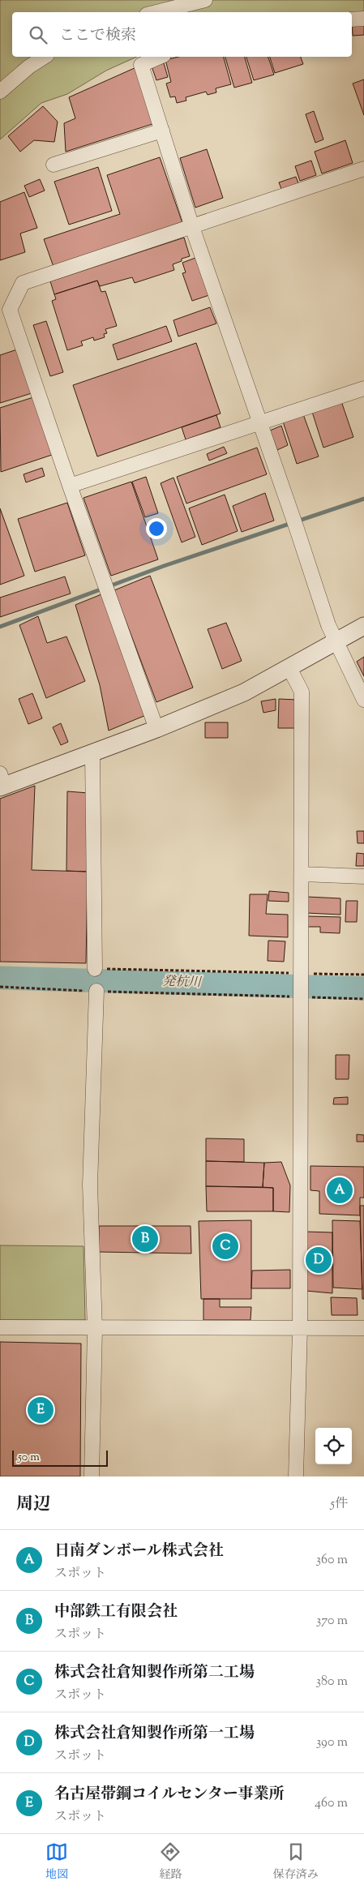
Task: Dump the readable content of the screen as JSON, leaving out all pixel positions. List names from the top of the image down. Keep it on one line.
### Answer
{"water":["発杭川"],"scale_bar":"50 m","page":{"search":"ここで検索","pins":["A","B","C","D","E"],"scale":"50 m","heading":["周辺","5件"],"list":[{"mark":"A","name":"日南ダンボール株式会社","note":"スポット","value":"360 m"},{"mark":"B","name":"中部鉄工有限会社","note":"スポット","value":"370 m"},{"mark":"C","name":"株式会社倉知製作所第二工場","note":"スポット","value":"380 m"},{"mark":"D","name":"株式会社倉知製作所第一工場","note":"スポット","value":"390 m"},{"mark":"E","name":"名古屋帯鋼コイルセンター事業所","note":"スポット","value":"460 m"}],"nav":["地図","経路","保存済み"]}}
